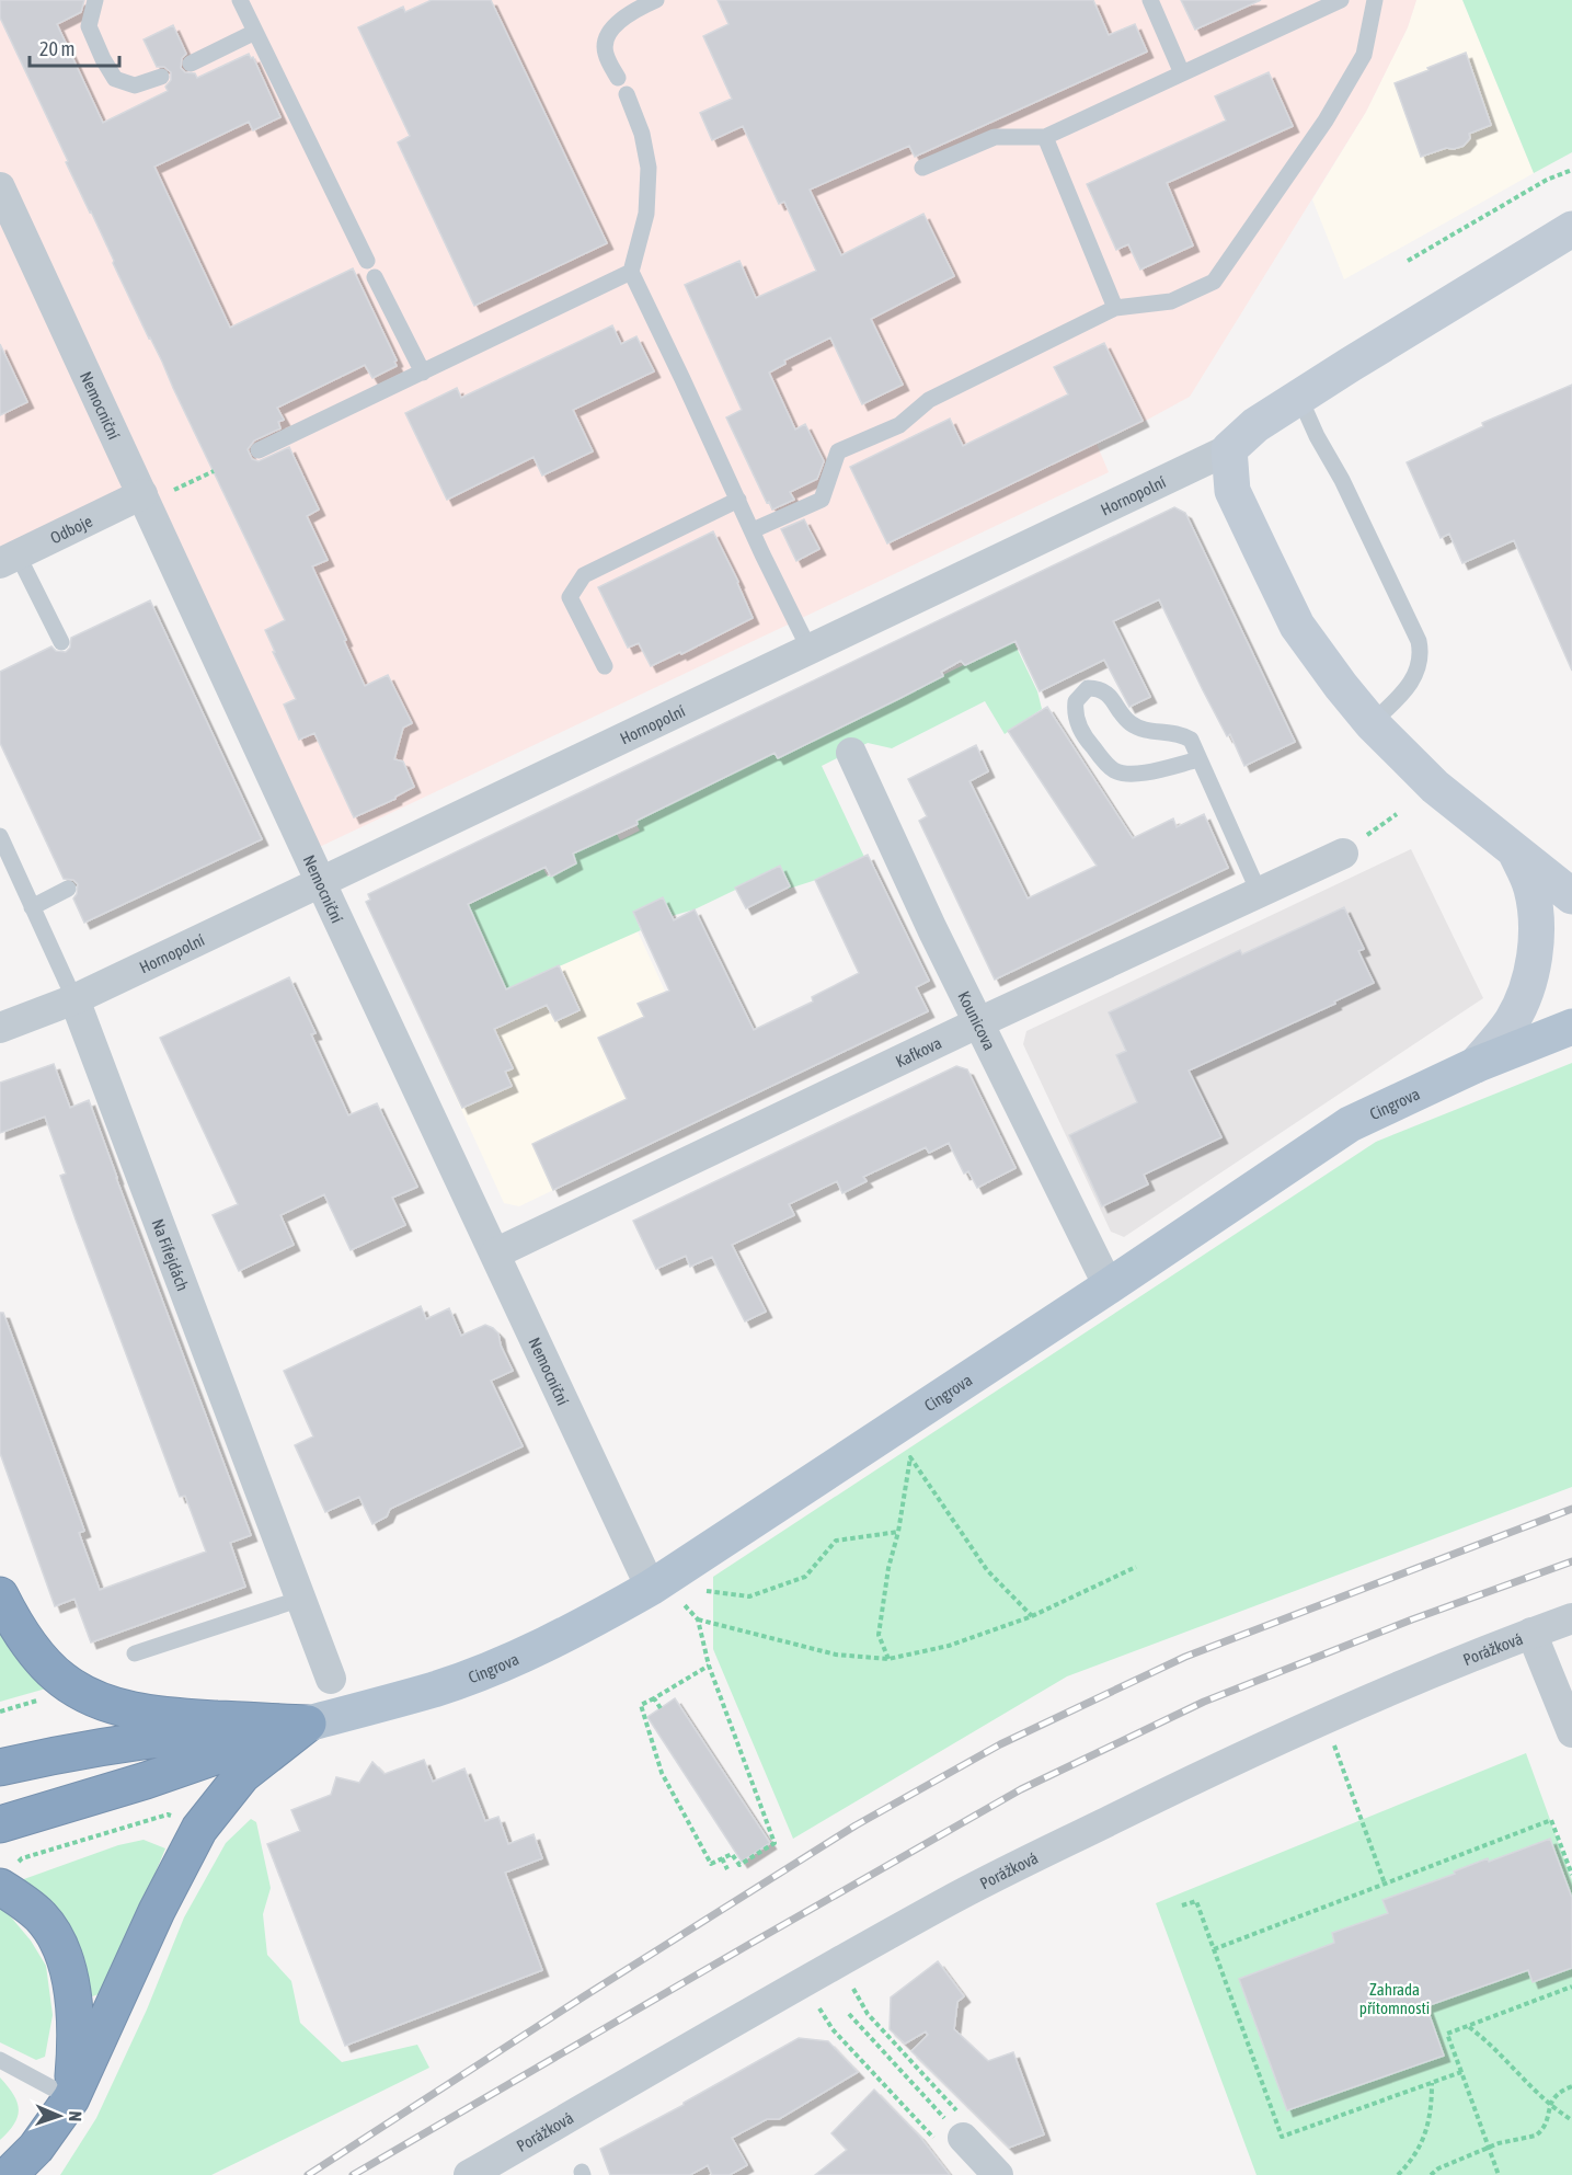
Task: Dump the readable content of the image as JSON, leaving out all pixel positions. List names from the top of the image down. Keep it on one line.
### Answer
{"streets":{"main road":["Cingrova"],"street":["Nemocniční","Hornopolní","Odboje","Kounicova","Kafkova","Na Fifejdách","Porážková"]},"crossings":[["Nemocniční","Hornopolní"],["Nemocniční","Odboje"],["Nemocniční","Kafkova"],["Nemocniční","Cingrova"],["Hornopolní","Na Fifejdách"],["Kounicova","Kafkova"],["Kounicova","Cingrova"]],"parks":["Zahrada přítomnosti"],"scale_bar":"20 m","north":"right"}
